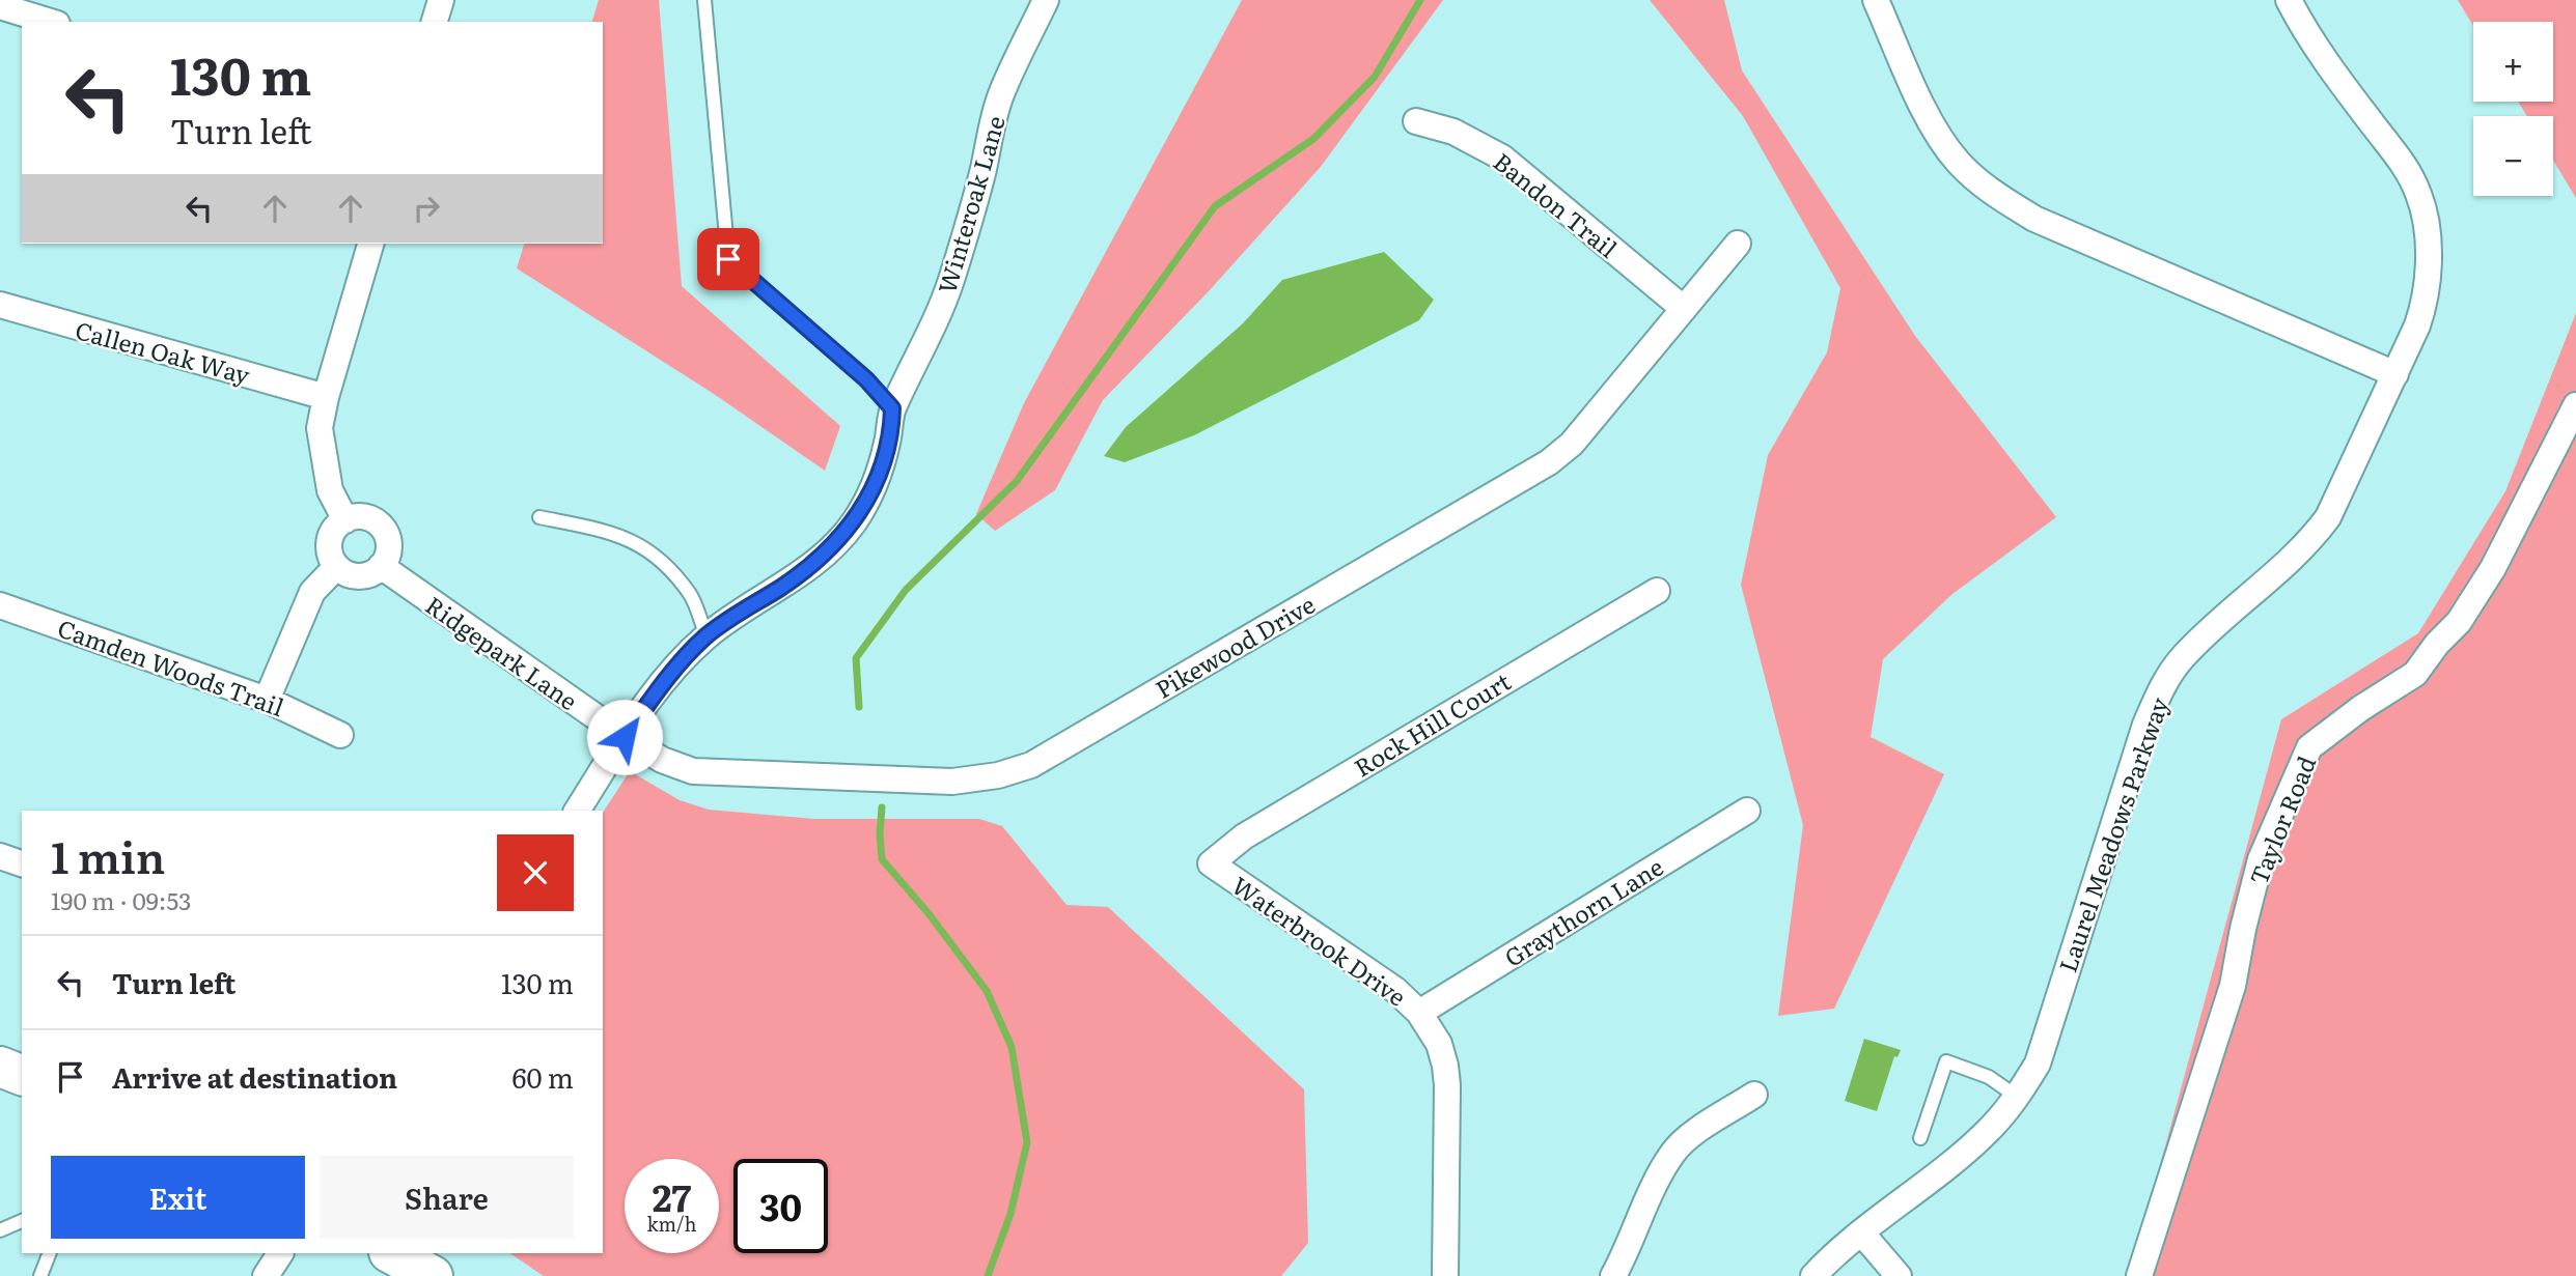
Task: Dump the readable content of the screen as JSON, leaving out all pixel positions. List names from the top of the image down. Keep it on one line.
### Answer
{"streets":{"street":["Winteroak Lane","Bandon Trail","Callen Oak Way","Pikewood Drive","Ridgepark Lane","Camden Woods Trail","Rock Hill Court","Taylor Road","Laurel Meadows Parkway","Graythorn Lane","Waterbrook Drive"]},"crossings":[["Winteroak Lane","Pikewood Drive"],["Winteroak Lane","Ridgepark Lane"],["Bandon Trail","Pikewood Drive"],["Pikewood Drive","Ridgepark Lane"],["Rock Hill Court","Waterbrook Drive"],["Graythorn Lane","Waterbrook Drive"]],"page":{"map_buttons":["+","−"],"turn":["130 m","Turn left"],"heading":["1 min","190 m · 09:53"],"list":[{"name":"Turn left","value":"130 m"},{"name":"Arrive at destination","value":"60 m"}],"buttons":["Exit","Share"],"speed":"27 km/h","limit":"30"}}
